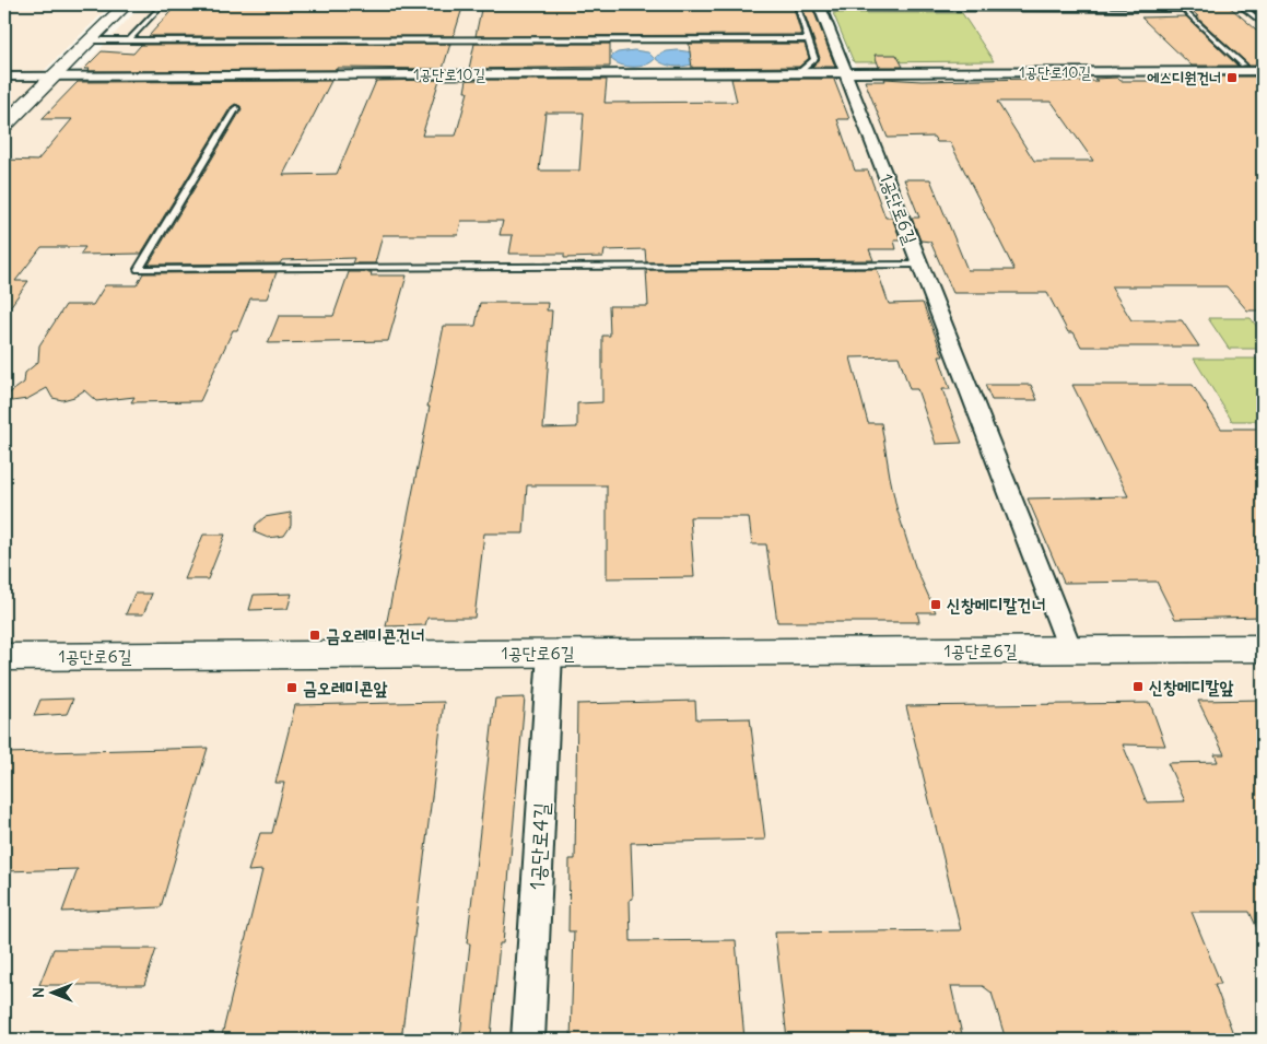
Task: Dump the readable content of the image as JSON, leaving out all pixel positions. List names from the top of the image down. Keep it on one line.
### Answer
{"streets":{"street":["1공단로10길","1공단로6길","1공단로4길"]},"crossings":[["1공단로10길","1공단로6길"],["1공단로6길","1공단로4길"]],"places":{"transit":["에스디원건너","신창메디칼건너","금오레미콘건너","신창메디칼앞","금오레미콘앞"]},"north":"left"}
